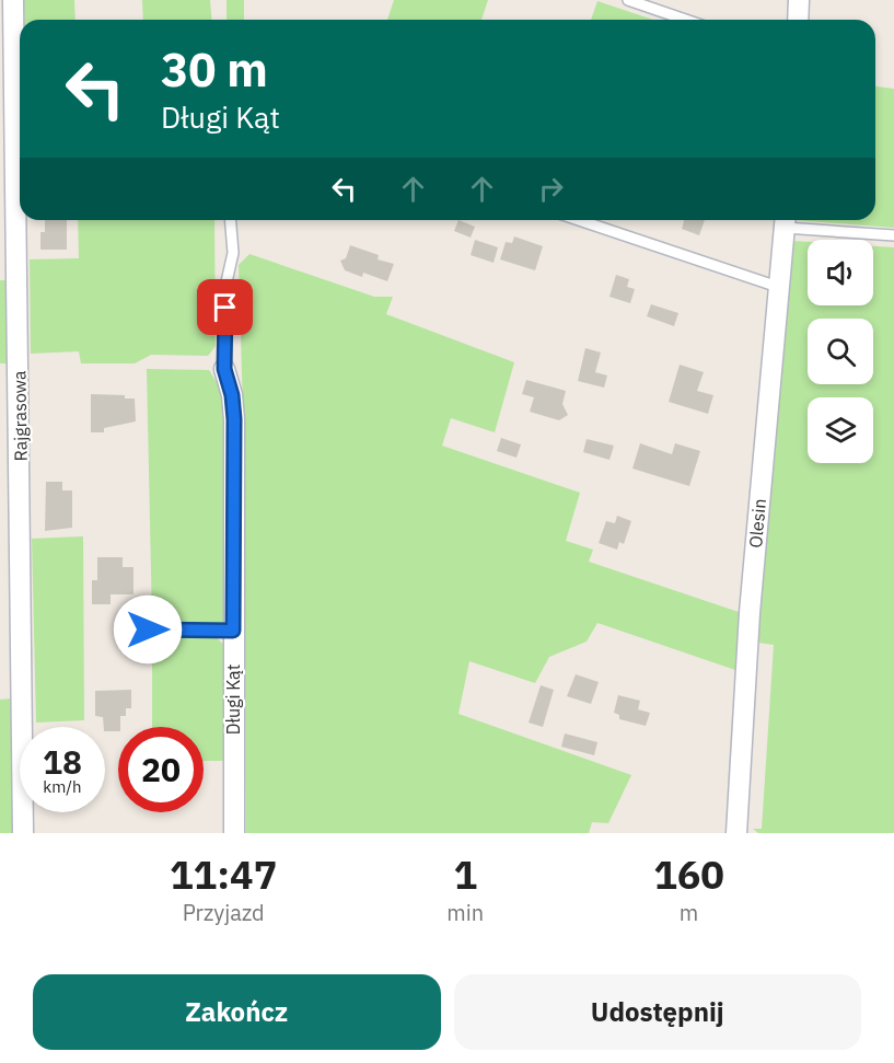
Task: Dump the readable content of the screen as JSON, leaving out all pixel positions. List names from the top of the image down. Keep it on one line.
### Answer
{"streets":{"street":["Rajgrasowa","Olesin","Długi Kąt"]},"page":{"turn":["30 m","Długi Kąt"],"speed":"18 km/h","limit":"20","eta":["11:47","Przyjazd","1","min","160","m"],"buttons":["Zakończ","Udostępnij"]}}
